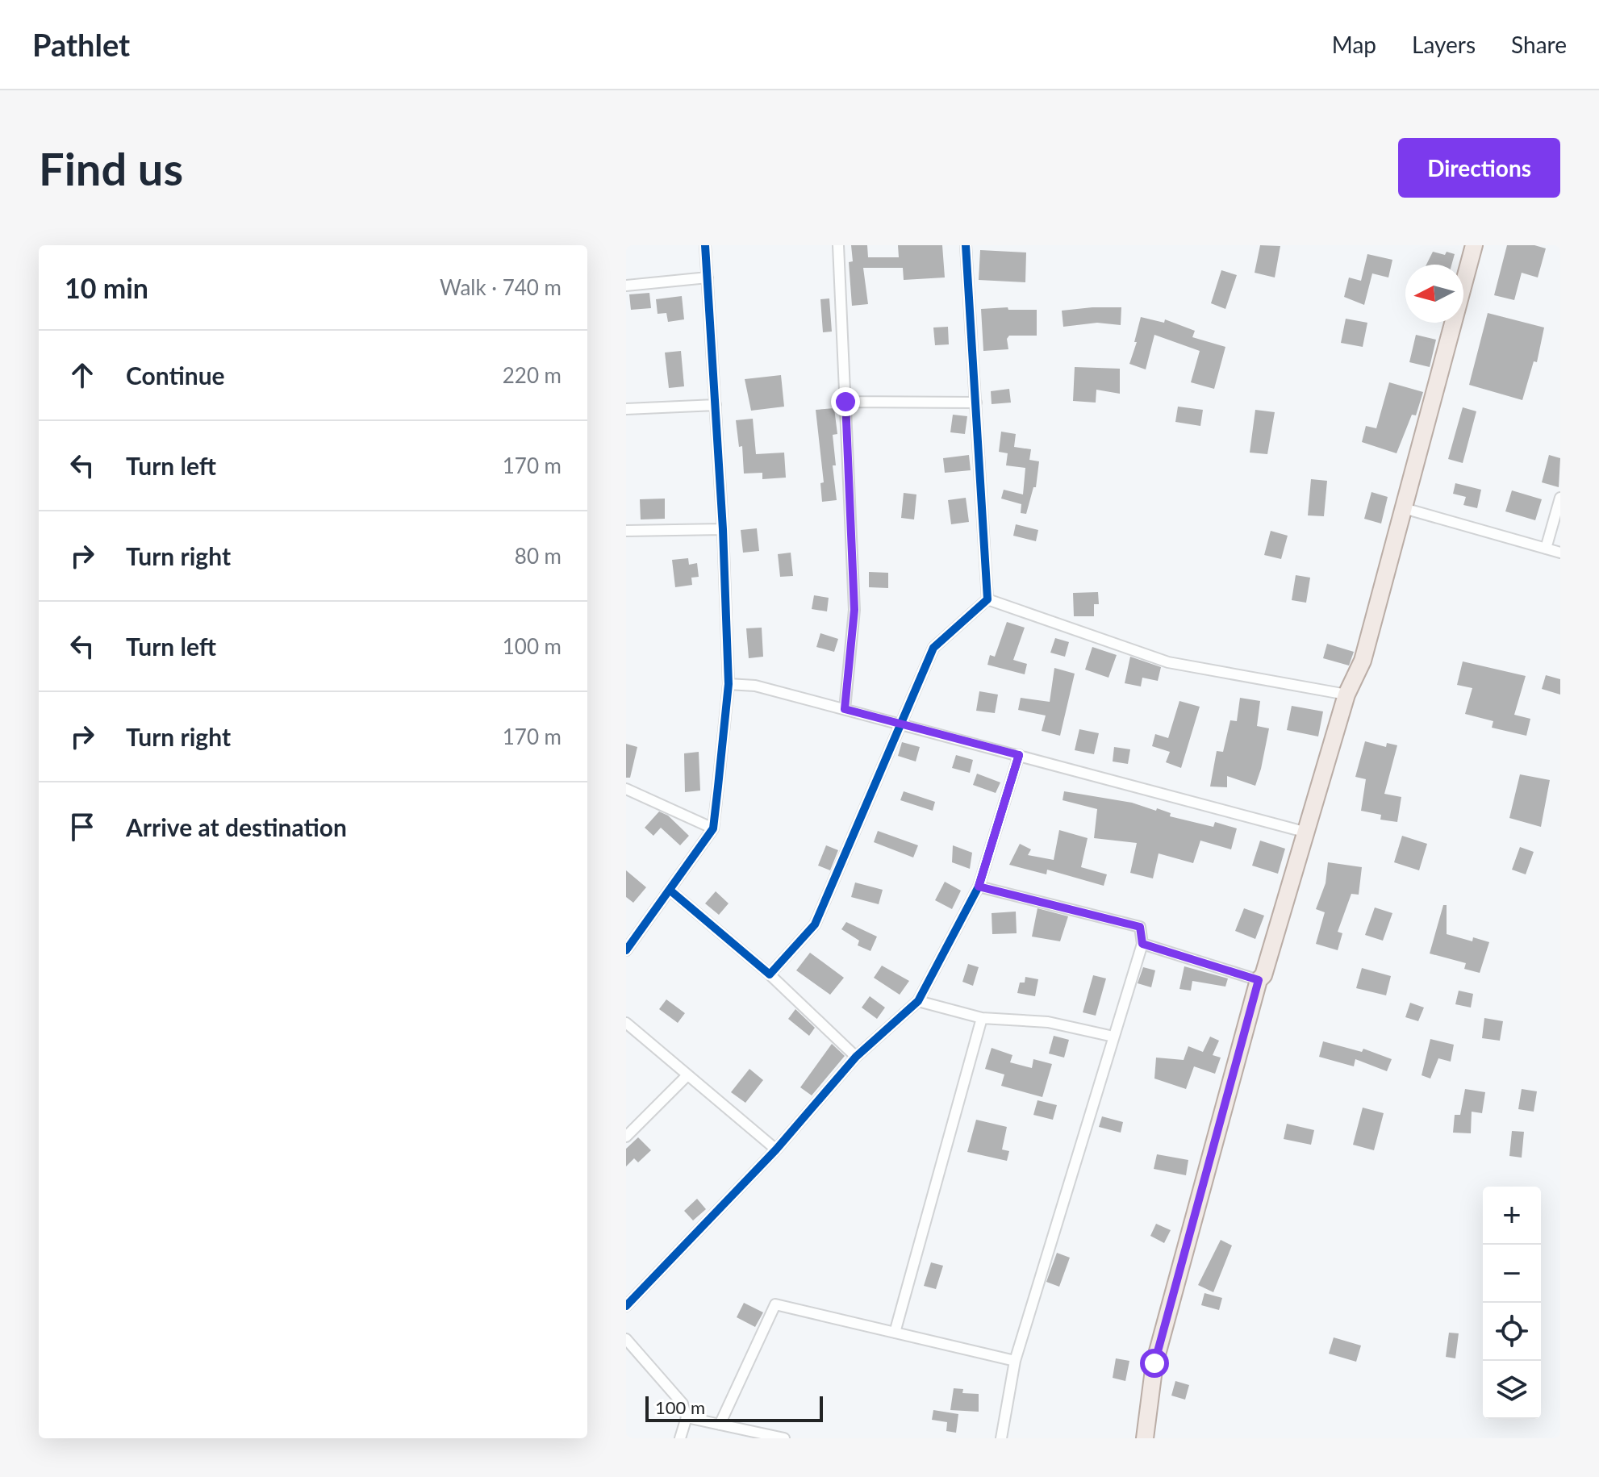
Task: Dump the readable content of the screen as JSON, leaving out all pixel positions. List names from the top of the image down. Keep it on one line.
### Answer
{"scale_bar":"100 m","north":"left","page":{"header":"Pathlet","nav":["Map","Layers","Share"],"buttons":"Directions","title":"Find us","heading":["10 min","Walk · 740 m"],"list":[["Continue","220 m"],["Turn left","170 m"],["Turn right","80 m"],["Turn left","100 m"],["Turn right","170 m"],"Arrive at destination"],"map_buttons":["+","−"],"scale":"100 m"}}
